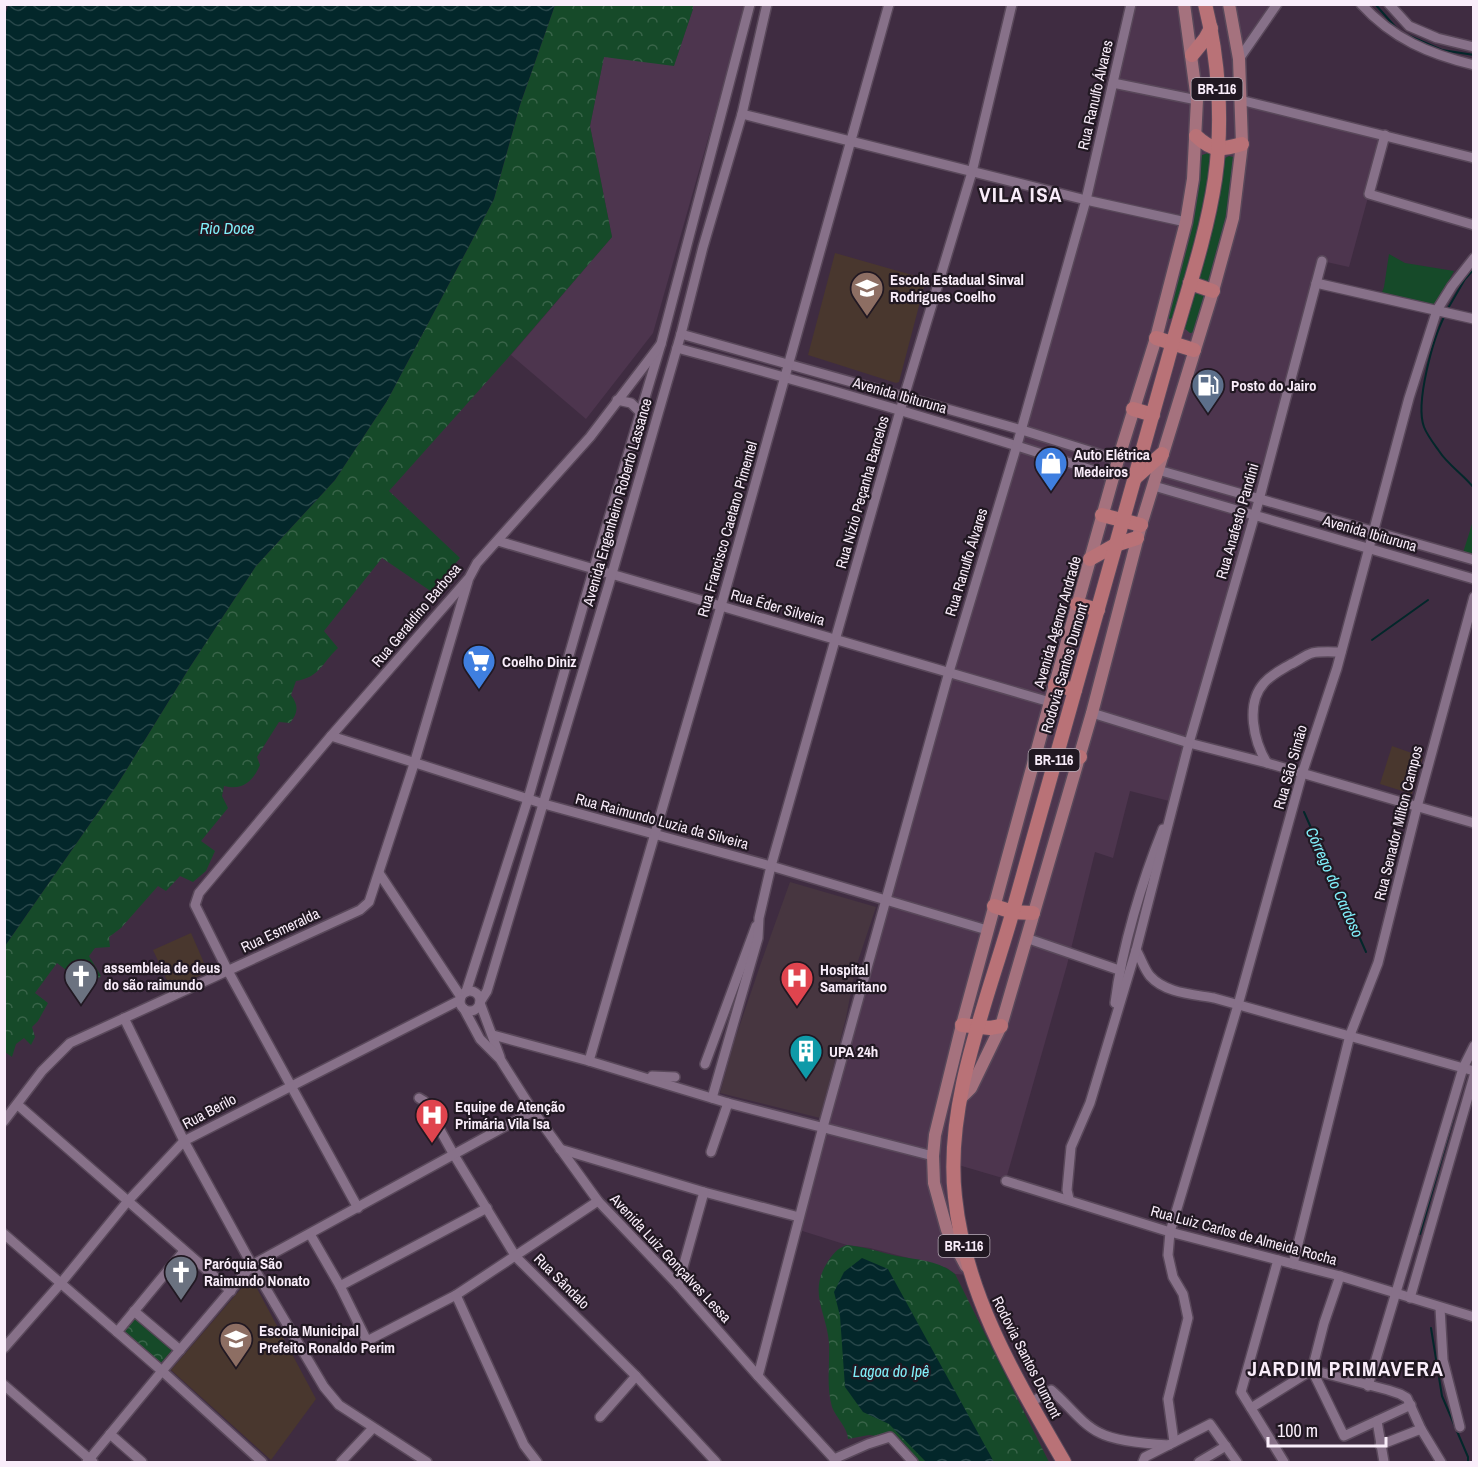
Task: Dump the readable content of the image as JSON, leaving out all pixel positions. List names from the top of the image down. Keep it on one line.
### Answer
{"streets":{"highway":["BR-116","Rodovia Santos Dumont"],"main road":["Avenida Agenor Andrade"],"street":["Rua Ranulfo Álvares","Avenida Ibituruna","Rua Nízio Peçanha Barcelos","Avenida Engenheiro Roberto Lassance","Rua Anafesto Pandini","Rua Francisco Caetano Pimentel","Rua Éder Silveira","Rua Geraldino Barbosa","Rua São Simão","Rua Raimundo Luzia da Silveira","Rua Senador Milton Campos","Rua Esmeralda","Rua Berilo","Rua Luiz Carlos de Almeida Rocha","Avenida Luiz Gonçalves Lessa","Rua Sândalo"]},"crossings":[["Rua Ranulfo Álvares","Avenida Ibituruna"],["Rua Ranulfo Álvares","Rua Éder Silveira"],["Rua Ranulfo Álvares","Rua Raimundo Luzia da Silveira"],["Rua Ranulfo Álvares","Avenida Luiz Gonçalves Lessa"],["Avenida Ibituruna","Rua Nízio Peçanha Barcelos"],["Avenida Ibituruna","Avenida Engenheiro Roberto Lassance"],["Avenida Ibituruna","Rua Anafesto Pandini"],["Avenida Ibituruna","Rua Francisco Caetano Pimentel"],["Avenida Ibituruna","Avenida Agenor Andrade"],["Avenida Ibituruna","Rua São Simão"],["Rua Nízio Peçanha Barcelos","Rua Éder Silveira"],["Rua Nízio Peçanha Barcelos","Rua Raimundo Luzia da Silveira"],["Avenida Engenheiro Roberto Lassance","Rua Éder Silveira"],["Avenida Engenheiro Roberto Lassance","Rua Geraldino Barbosa"],["Avenida Engenheiro Roberto Lassance","Rua Raimundo Luzia da Silveira"],["Avenida Engenheiro Roberto Lassance","Rua Berilo"],["Avenida Engenheiro Roberto Lassance","Avenida Luiz Gonçalves Lessa"],["Rua Anafesto Pandini","Rua Luiz Carlos de Almeida Rocha"],["Rua Francisco Caetano Pimentel","Rua Éder Silveira"],["Rua Francisco Caetano Pimentel","Rua Raimundo Luzia da Silveira"],["Rua Éder Silveira","Rua Geraldino Barbosa"],["Rua Éder Silveira","Avenida Agenor Andrade"],["Rua Geraldino Barbosa","Rua Raimundo Luzia da Silveira"],["Rua Geraldino Barbosa","Rua Esmeralda"],["Avenida Agenor Andrade","Rodovia Santos Dumont"],["Avenida Agenor Andrade","Rua Raimundo Luzia da Silveira"],["Rua São Simão","Rua Luiz Carlos de Almeida Rocha"],["Rua Raimundo Luzia da Silveira","Rua Esmeralda"],["Rua Senador Milton Campos","Rua Luiz Carlos de Almeida Rocha"],["Rua Esmeralda","Avenida Luiz Gonçalves Lessa"],["Rua Berilo","Avenida Luiz Gonçalves Lessa"]],"districts":["VILA ISA","JARDIM PRIMAVERA"],"water":["Rio Doce","Córrego do Cardoso","Lagoa do Ipê"],"places":{"school or university":["Escola Estadual Sinval Rodrigues Coelho","Escola Municipal Prefeito Ronaldo Perim"],"fuel station":["Posto do Jairo"],"shop":["Auto Elétrica Medeiros"],"supermarket":["Coelho Diniz"],"church":["assembleia de deus do são raimundo","Paróquia São Raimundo Nonato"],"hospital":["Hospital Samaritano","Equipe de Atenção Primária Vila Isa"],"building":["UPA 24h"]},"scale_bar":"100 m"}
